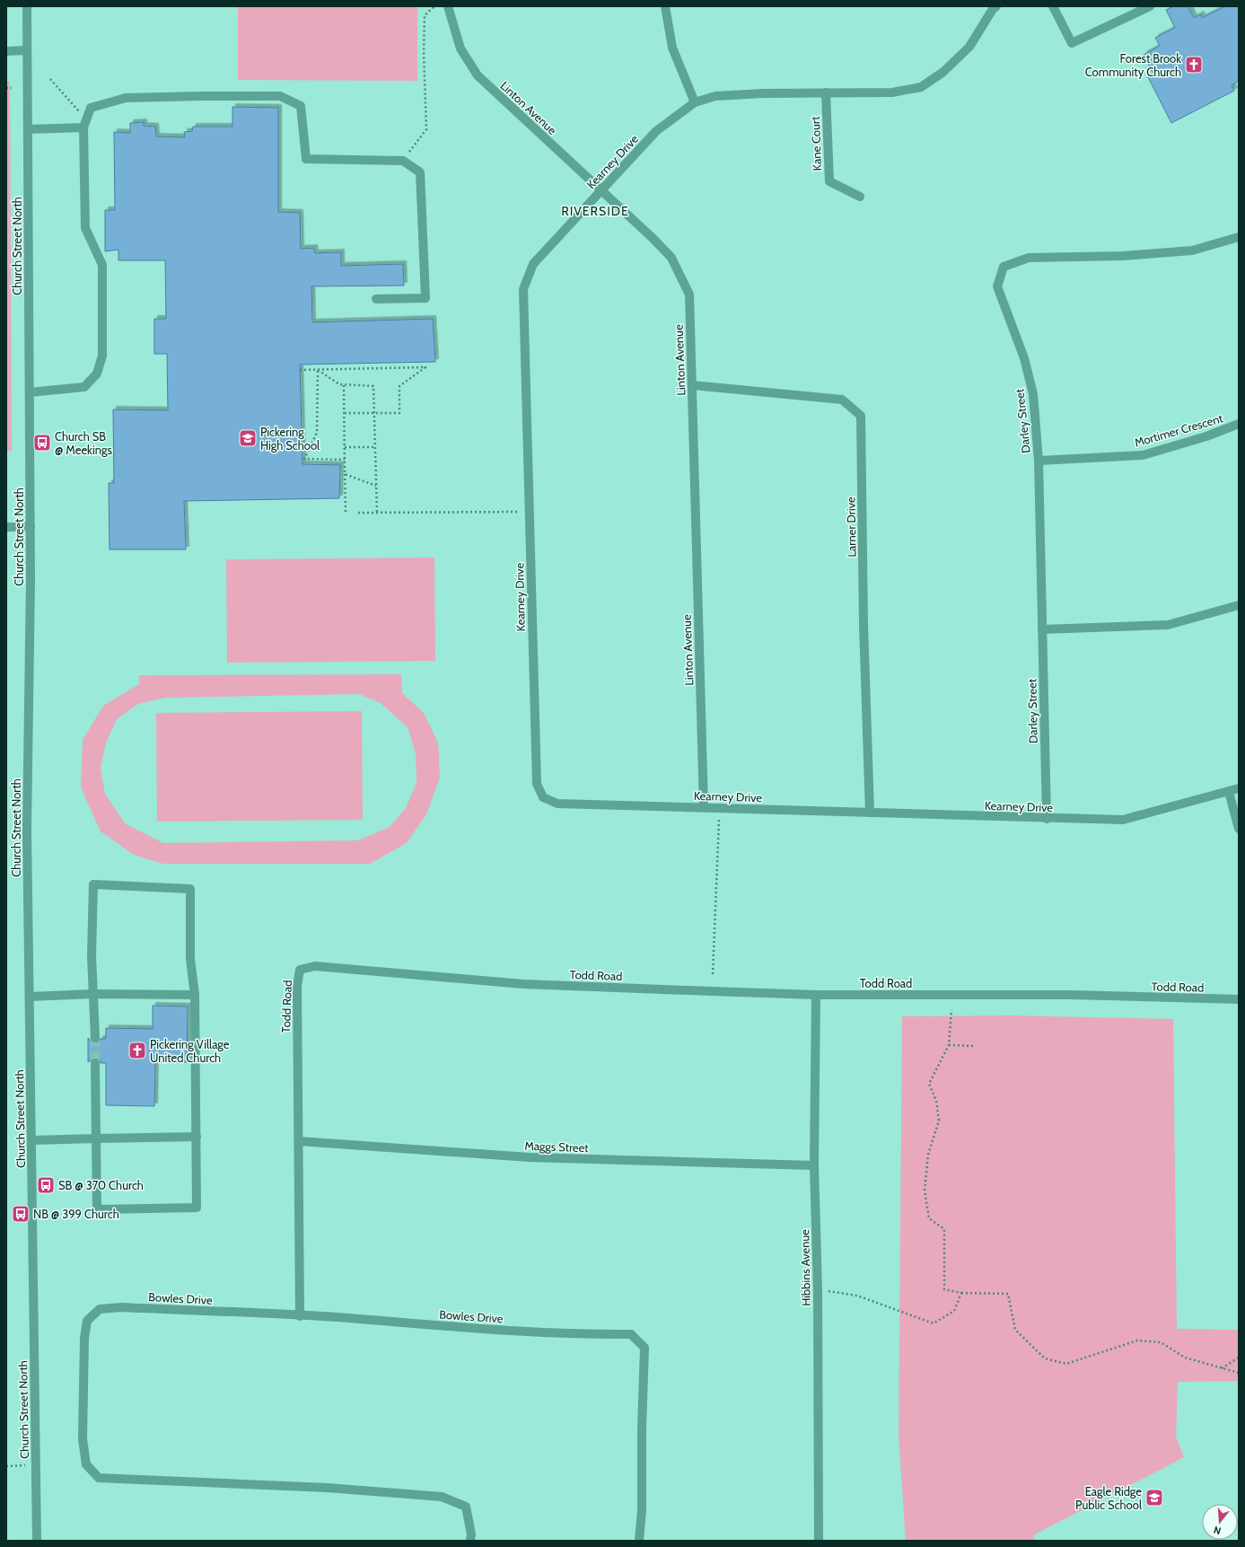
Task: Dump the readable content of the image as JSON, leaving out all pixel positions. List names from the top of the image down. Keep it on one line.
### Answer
{"streets":{"street":["Linton Avenue","Kane Court","Kearney Drive","Church Street North","Darley Street","Mortimer Crescent","Larner Drive","Todd Road","Maggs Street","Hibbins Avenue","Bowles Drive"]},"crossings":[["Linton Avenue","Kearney Drive"],["Linton Avenue","Larner Drive"],["Kane Court","Kearney Drive"],["Kearney Drive","Darley Street"],["Kearney Drive","Larner Drive"],["Darley Street","Mortimer Crescent"],["Todd Road","Maggs Street"],["Todd Road","Hibbins Avenue"],["Todd Road","Bowles Drive"],["Maggs Street","Hibbins Avenue"]],"districts":["RIVERSIDE"],"places":{"church":["Forest Brook Community Church","Pickering Village United Church"],"school or university":["Pickering High School","Eagle Ridge Public School"],"bus stop":["Church SB @ Meekings","SB @ 370 Church","NB @ 399 Church"]},"north":"bottom"}
